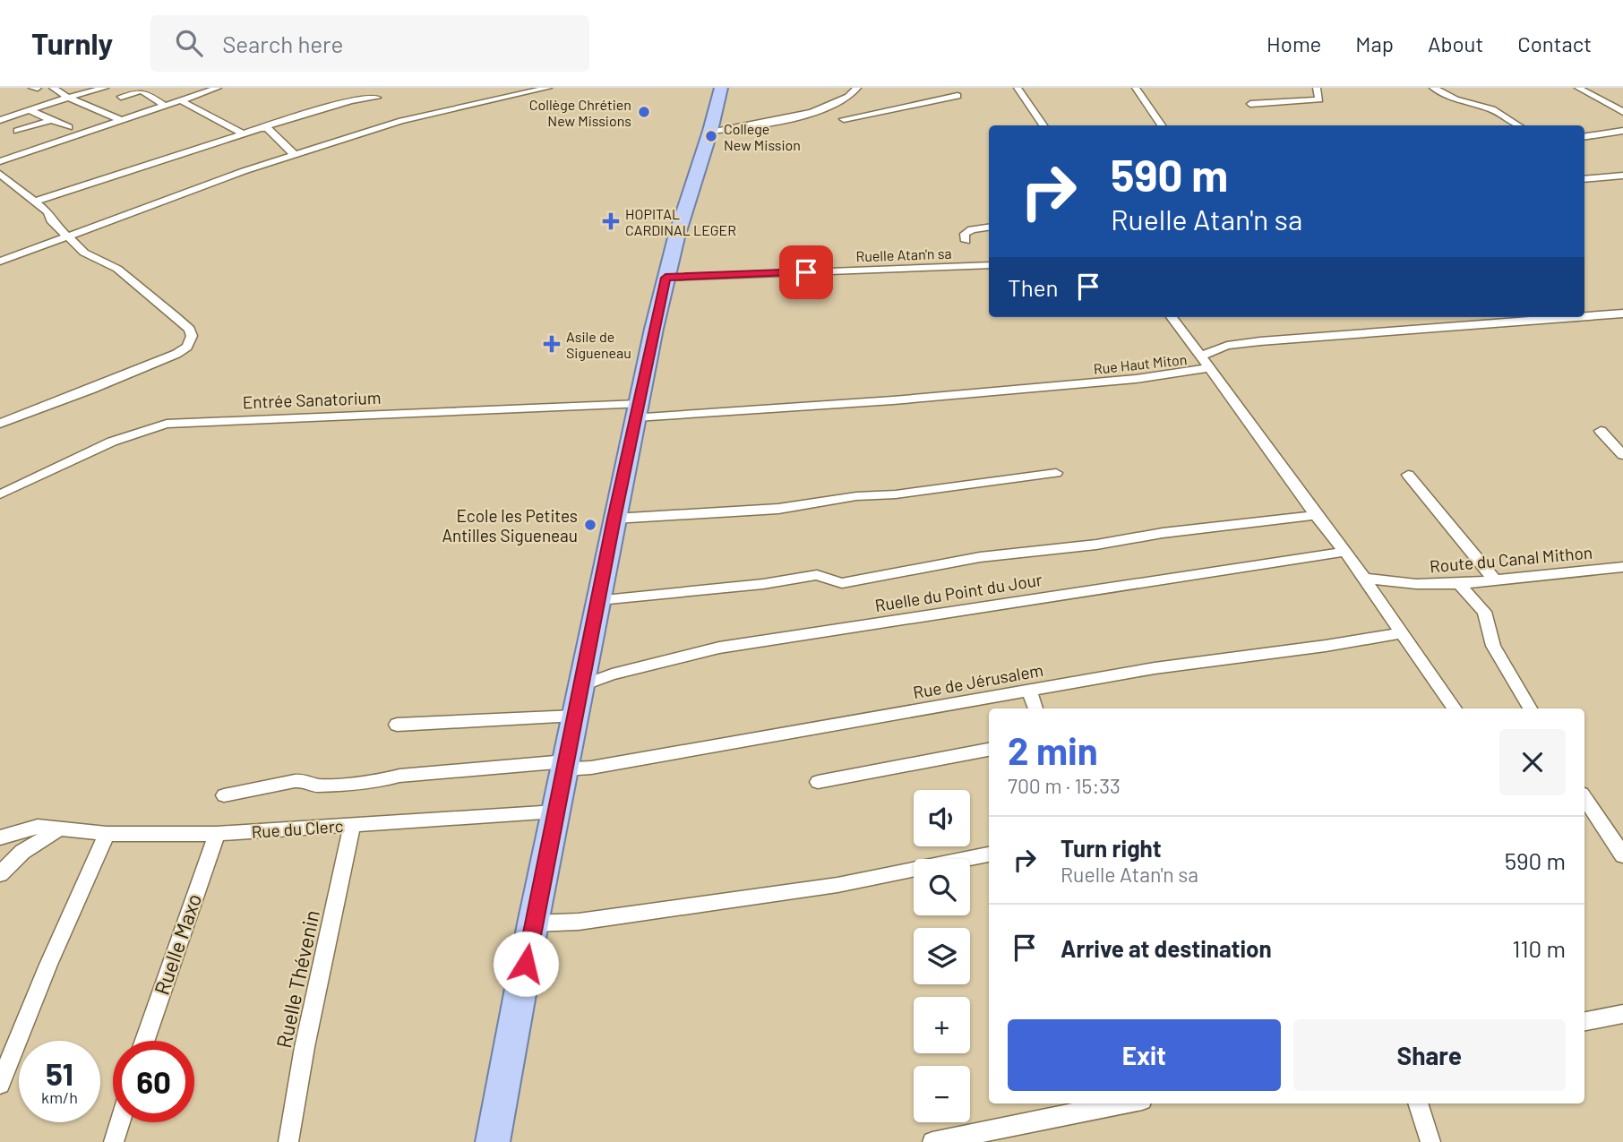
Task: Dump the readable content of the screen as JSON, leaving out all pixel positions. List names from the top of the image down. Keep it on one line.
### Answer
{"streets":{"street":["Ruelle Atan'n sa","Rue Haut Miton","Entrée Sanatorium","Route du Canal Mithon","Ruelle du Point du Jour","Rue de Jérusalem","Rue du Clerc","Ruelle Maxo","Ruelle Thévenin"]},"crossings":[["Rue Haut Miton","Entrée Sanatorium"],["Rue du Clerc","Ruelle Maxo"],["Rue du Clerc","Ruelle Thévenin"]],"places":{"other":["Collège Chrétien New Missions","College New Mission","Ecole les Petites Antilles Sigueneau"],"health":["HOPITAL CARDINAL LEGER","Asile de Sigueneau"]},"page":{"header":"Turnly","search":"Search here","nav":["Home","Map","About","Contact"],"turn":["590 m","Ruelle Atan'n sa"],"then":"Then","heading":["2 min","700 m · 15:33"],"map_buttons":["+","−"],"list":[{"name":"Turn right","note":"Ruelle Atan'n sa","value":"590 m"},{"name":"Arrive at destination","value":"110 m"}],"buttons":["Exit","Share"],"speed":"51 km/h","limit":"60"}}
